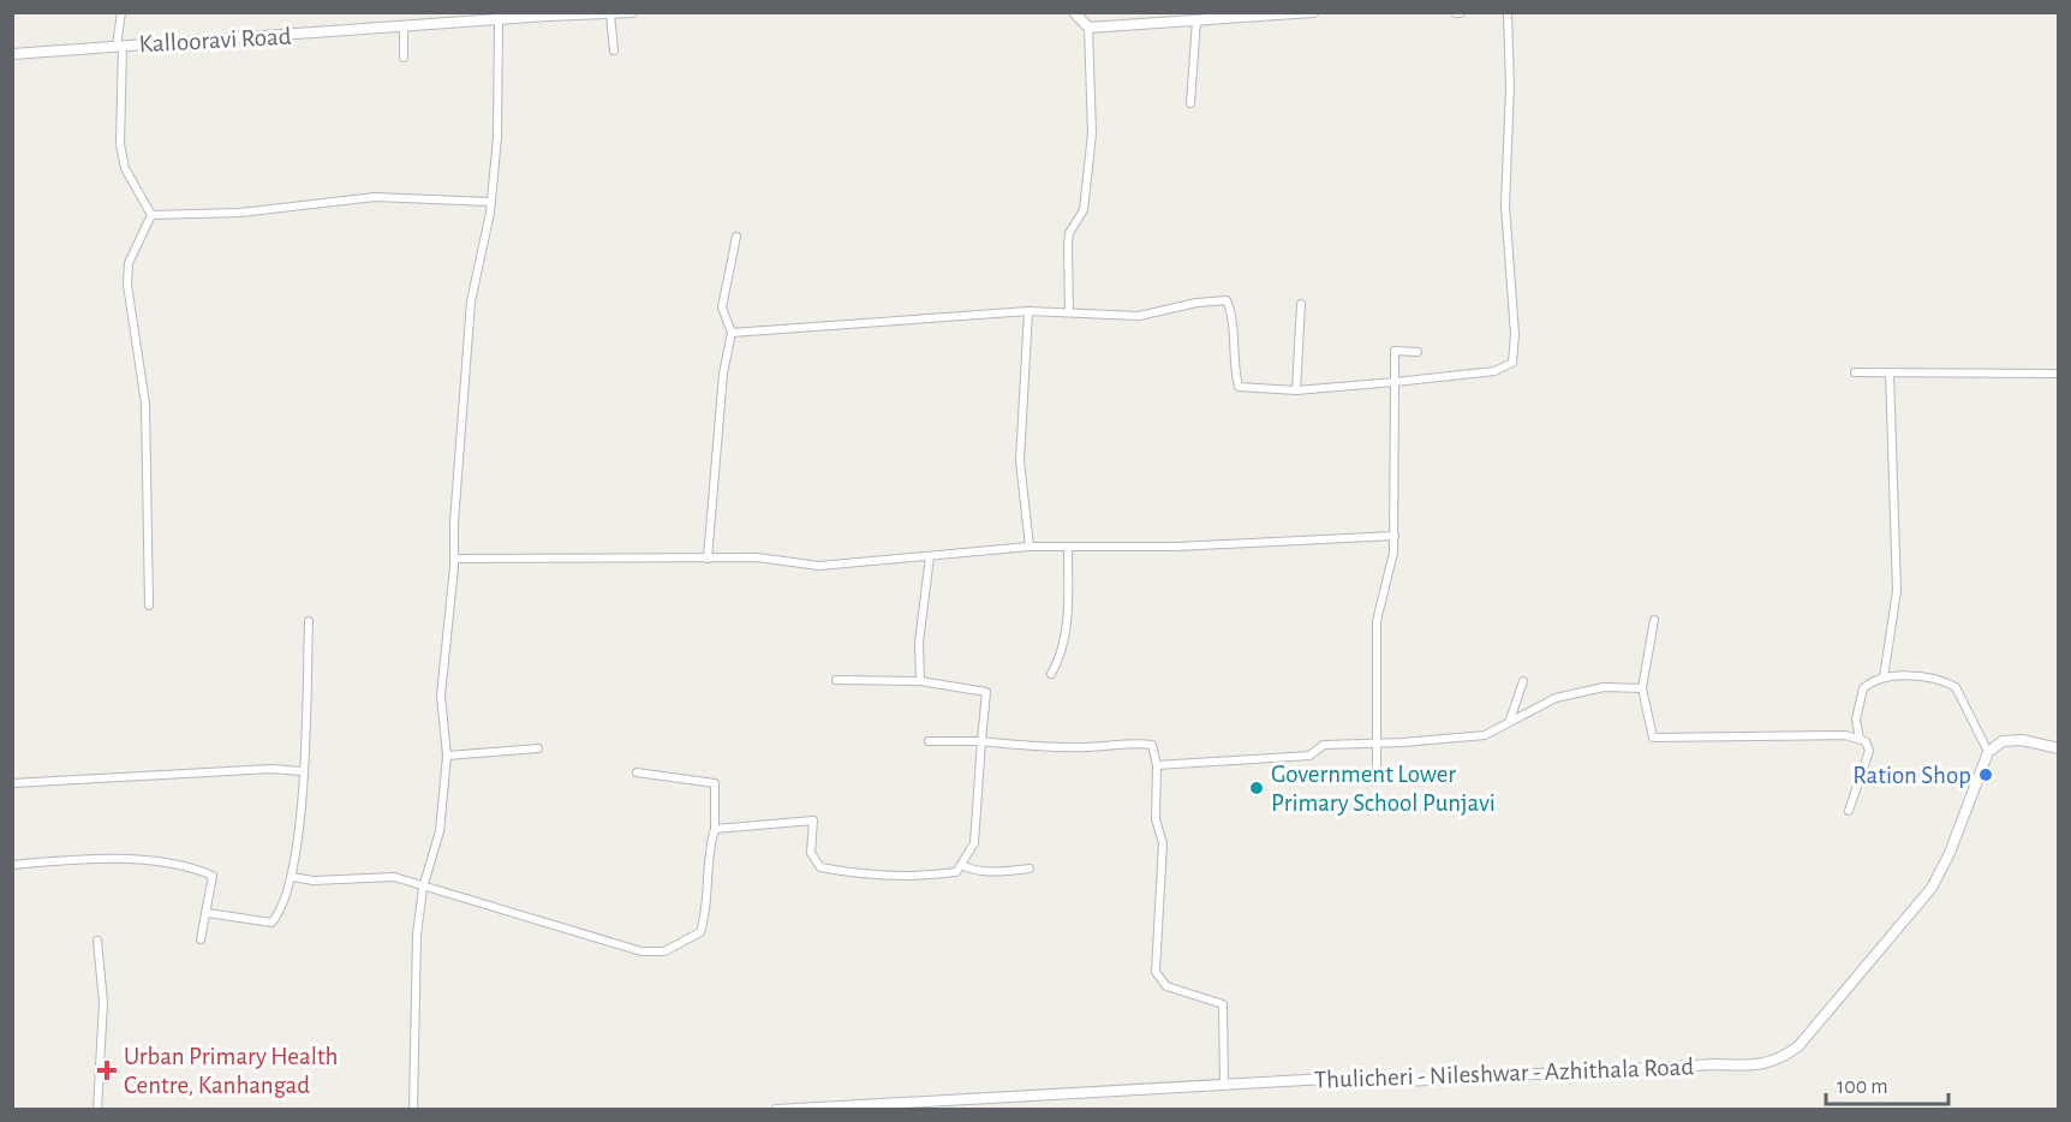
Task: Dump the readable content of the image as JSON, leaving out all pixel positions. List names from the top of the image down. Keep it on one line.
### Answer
{"streets":{"main road":["Kallooravi Road","Thulicheri - Nileshwar - Azhithala Road"]},"places":{"other":["Ration Shop","Government Lower Primary School Punjavi"],"health":["Urban Primary Health Centre, Kanhangad"]},"scale_bar":"100 m"}
